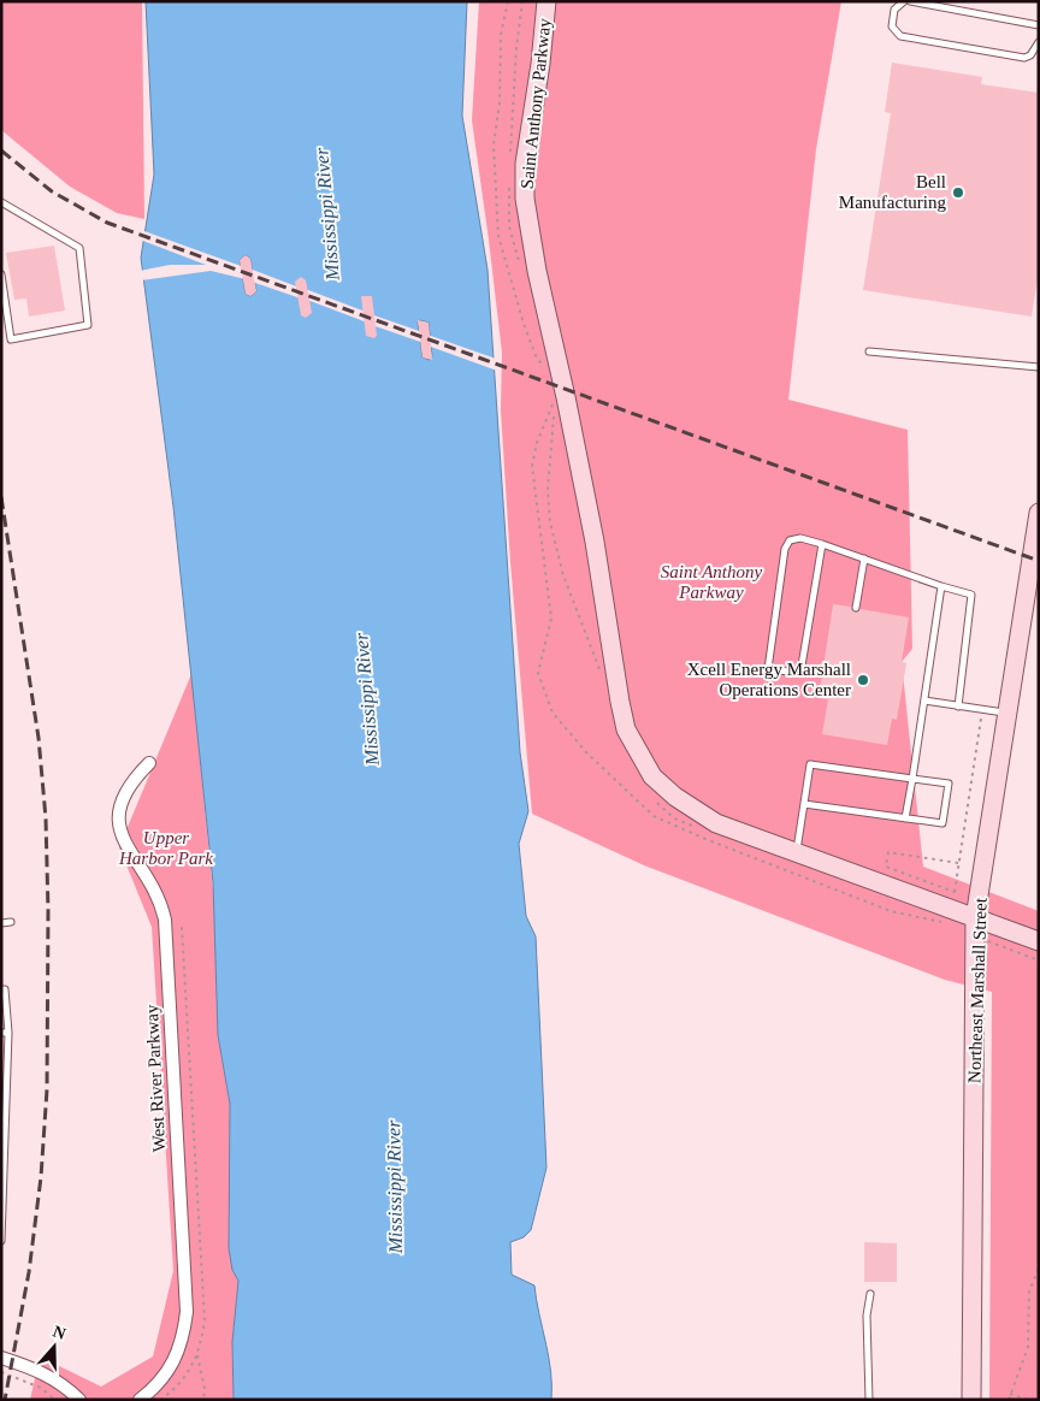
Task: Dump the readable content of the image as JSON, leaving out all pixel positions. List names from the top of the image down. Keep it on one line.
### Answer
{"streets":{"street":["Saint Anthony Parkway","Northeast Marshall Street","West River Parkway"]},"crossings":[["Saint Anthony Parkway","Northeast Marshall Street"]],"water":["Mississippi River"],"parks":["Saint Anthony Parkway","Upper Harbor Park"],"places":["Bell Manufacturing","Xcell Energy Marshall Operations Center"],"north":"top"}
